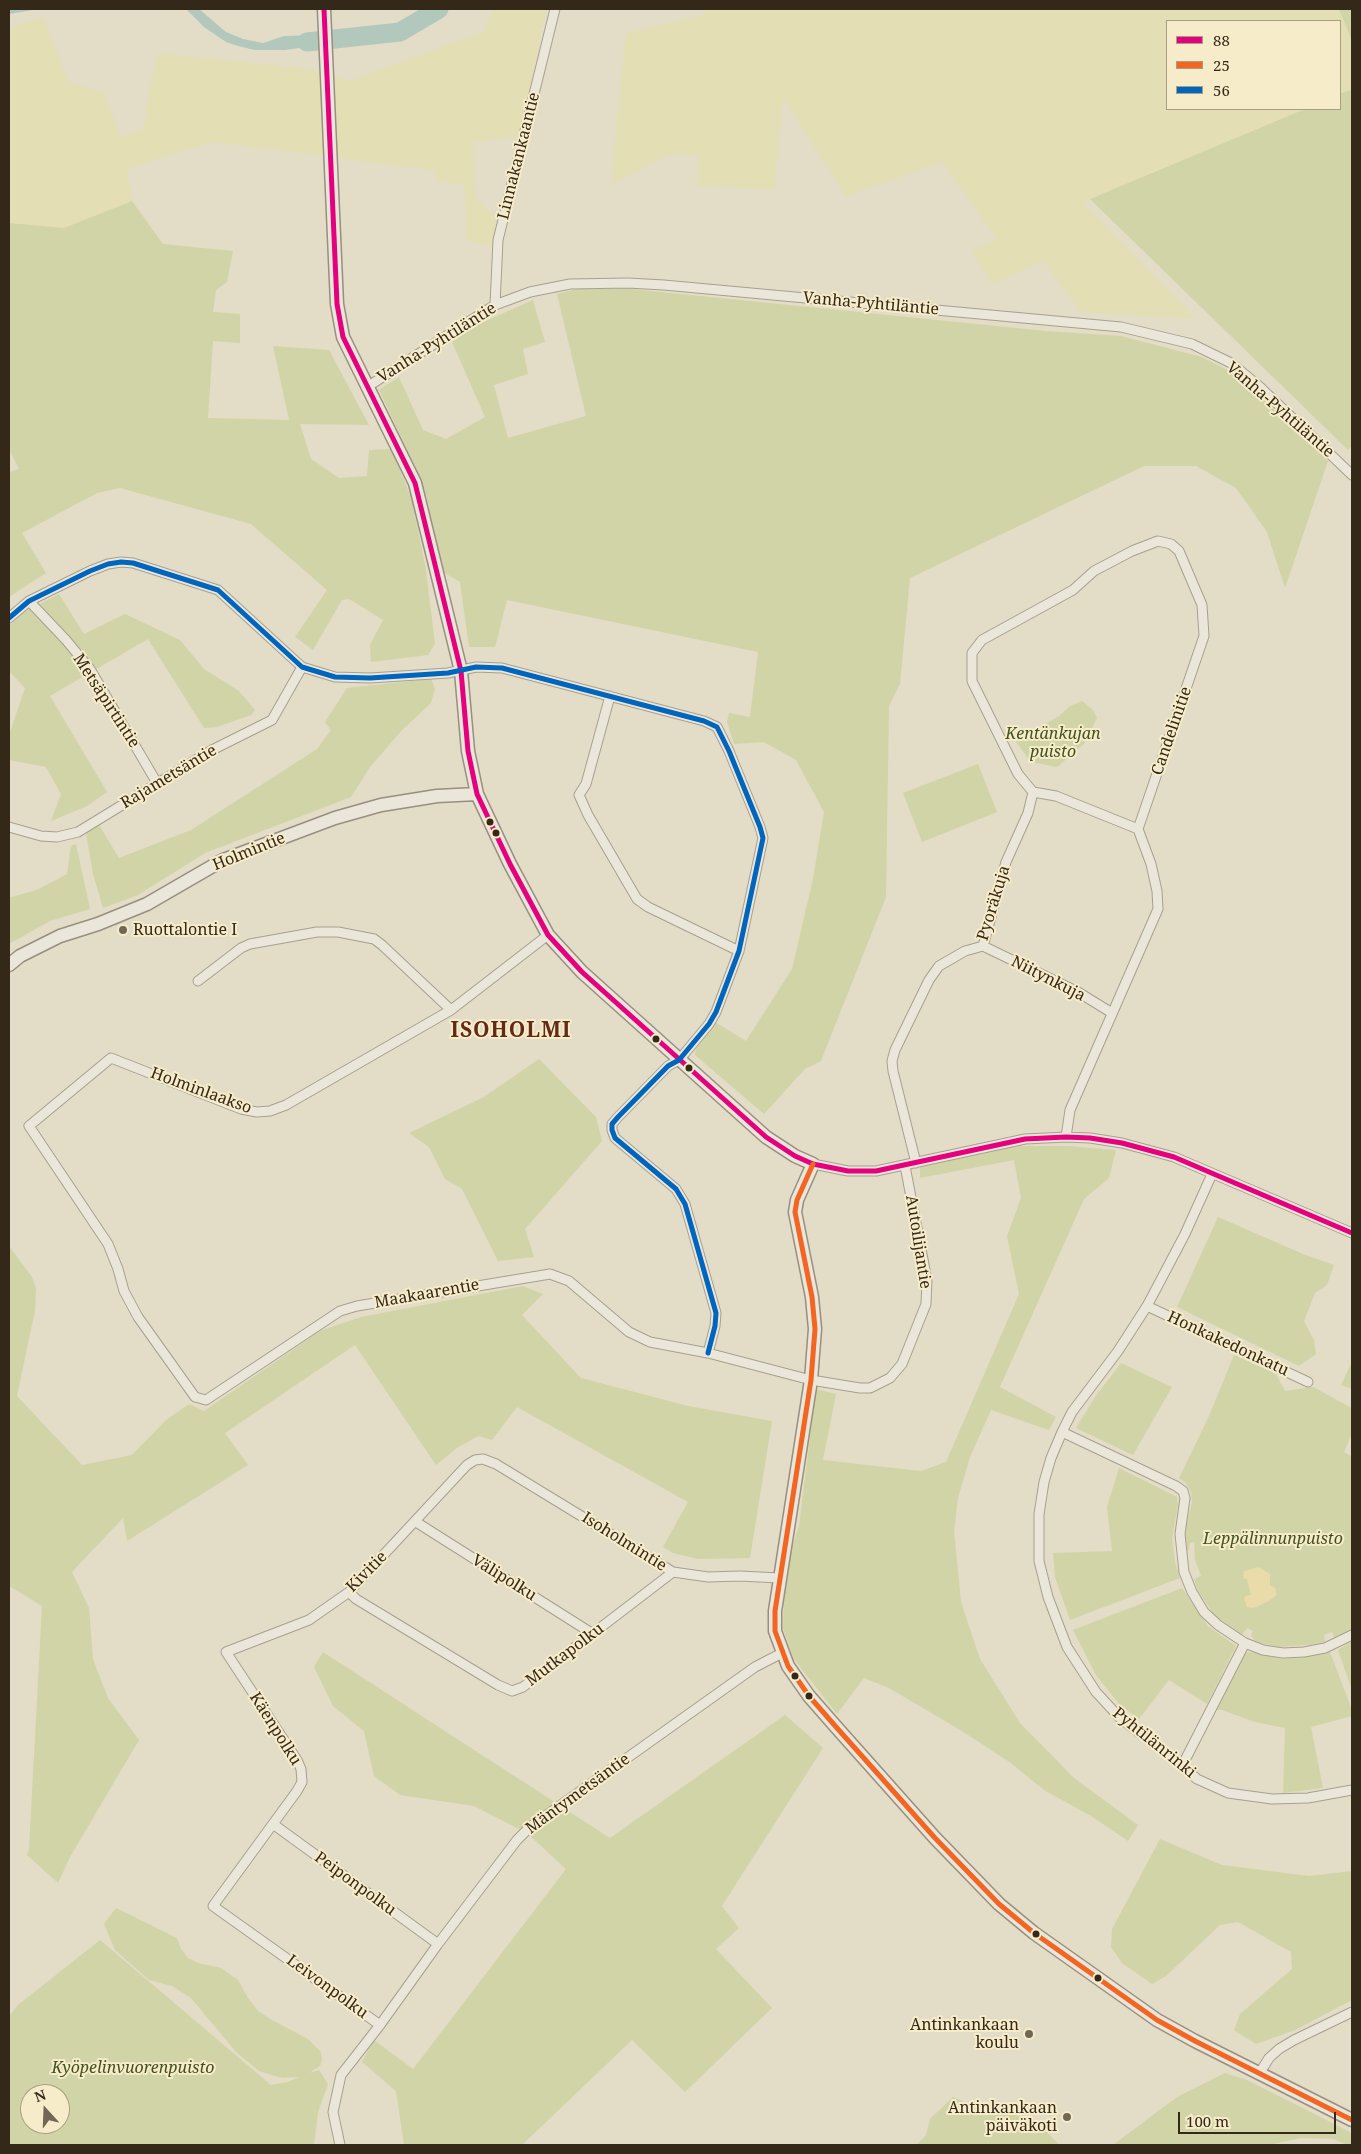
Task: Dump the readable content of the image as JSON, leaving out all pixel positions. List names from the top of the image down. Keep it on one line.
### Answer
{"streets":{"street":["Linnakankaantie","Vanha-Pyhtiläntie","Metsäpirtintie","Candelinitie","Rajametsäntie","Holmintie","Pyoräkuja","Niitynkuja","Holminlaakso","Autoilijantie","Maakaarentie","Honkakedonkatu","Isoholmintie","Kivitie","Välipolku","Mutkapolku","Käenpolku","Pyhtilänrinki","Mäntymetsäntie","Peiponpolku","Leivonpolku"]},"crossings":[["Linnakankaantie","Vanha-Pyhtiläntie"],["Metsäpirtintie","Rajametsäntie"],["Candelinitie","Pyoräkuja"],["Pyoräkuja","Niitynkuja"],["Holminlaakso","Maakaarentie"],["Autoilijantie","Maakaarentie"],["Honkakedonkatu","Pyhtilänrinki"],["Isoholmintie","Kivitie"],["Isoholmintie","Mutkapolku"],["Kivitie","Välipolku"],["Kivitie","Mutkapolku"],["Kivitie","Käenpolku"],["Välipolku","Mutkapolku"],["Käenpolku","Peiponpolku"],["Käenpolku","Leivonpolku"],["Mäntymetsäntie","Peiponpolku"],["Mäntymetsäntie","Leivonpolku"]],"districts":["ISOHOLMI"],"parks":["Kentänkujan puisto","Leppälinnunpuisto","Kyöpelinvuorenpuisto"],"places":["Ruottalontie I","Antinkankaan koulu","Antinkankaan päiväkoti"],"lines":["transit line 88","transit line 56","transit line 25"],"legend":["88","25","56"],"scale_bar":"100 m","north":"top"}
